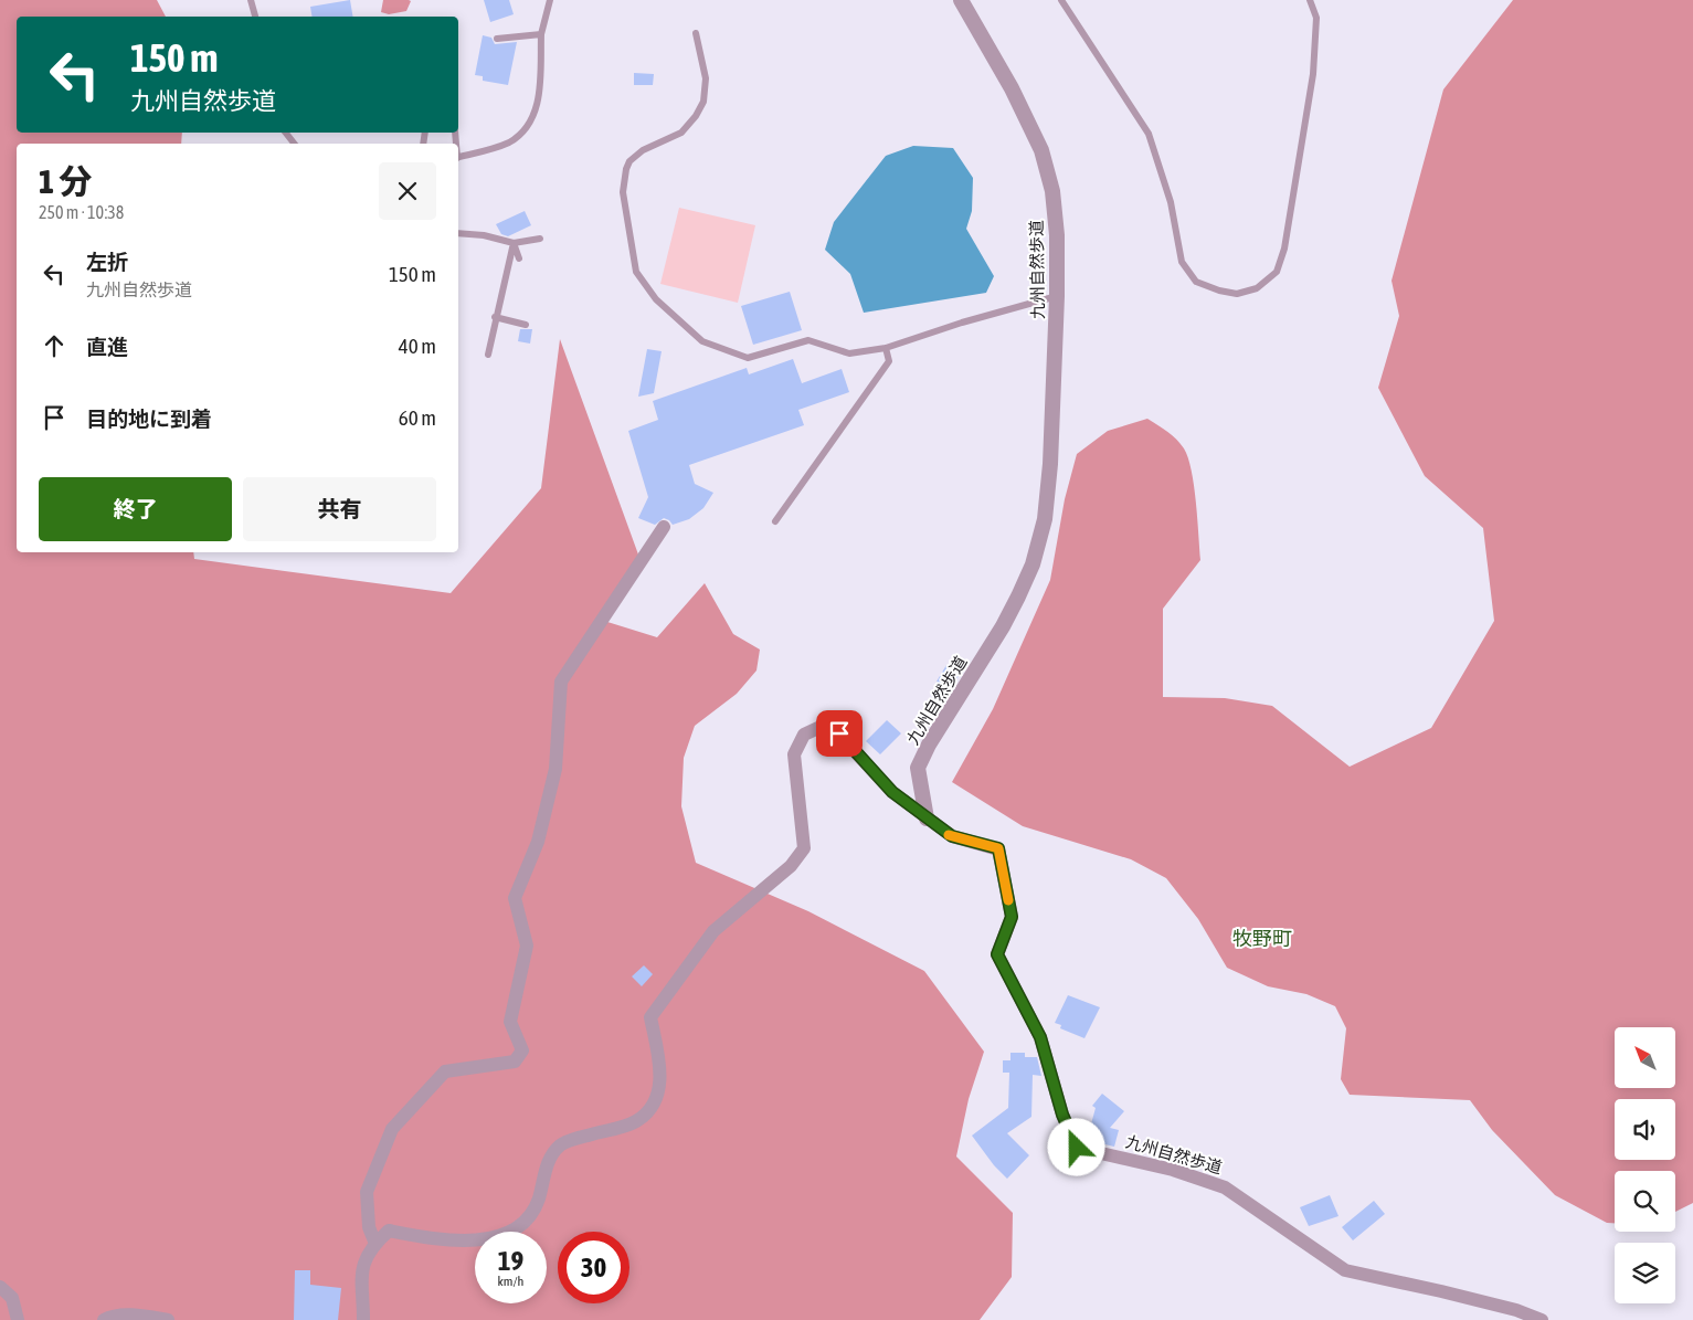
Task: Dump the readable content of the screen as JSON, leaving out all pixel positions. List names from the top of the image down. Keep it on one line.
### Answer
{"streets":{"street":["九州自然歩道"]},"districts":["牧野町"],"north":"top left","page":{"turn":["150 m","九州自然歩道"],"heading":["1 分","250 m · 10:38"],"list":[{"name":"左折","note":"九州自然歩道","value":"150 m"},{"name":"直進","value":"40 m"},{"name":"目的地に到着","value":"60 m"}],"buttons":["終了","共有"],"speed":"19 km/h","limit":"30"}}
